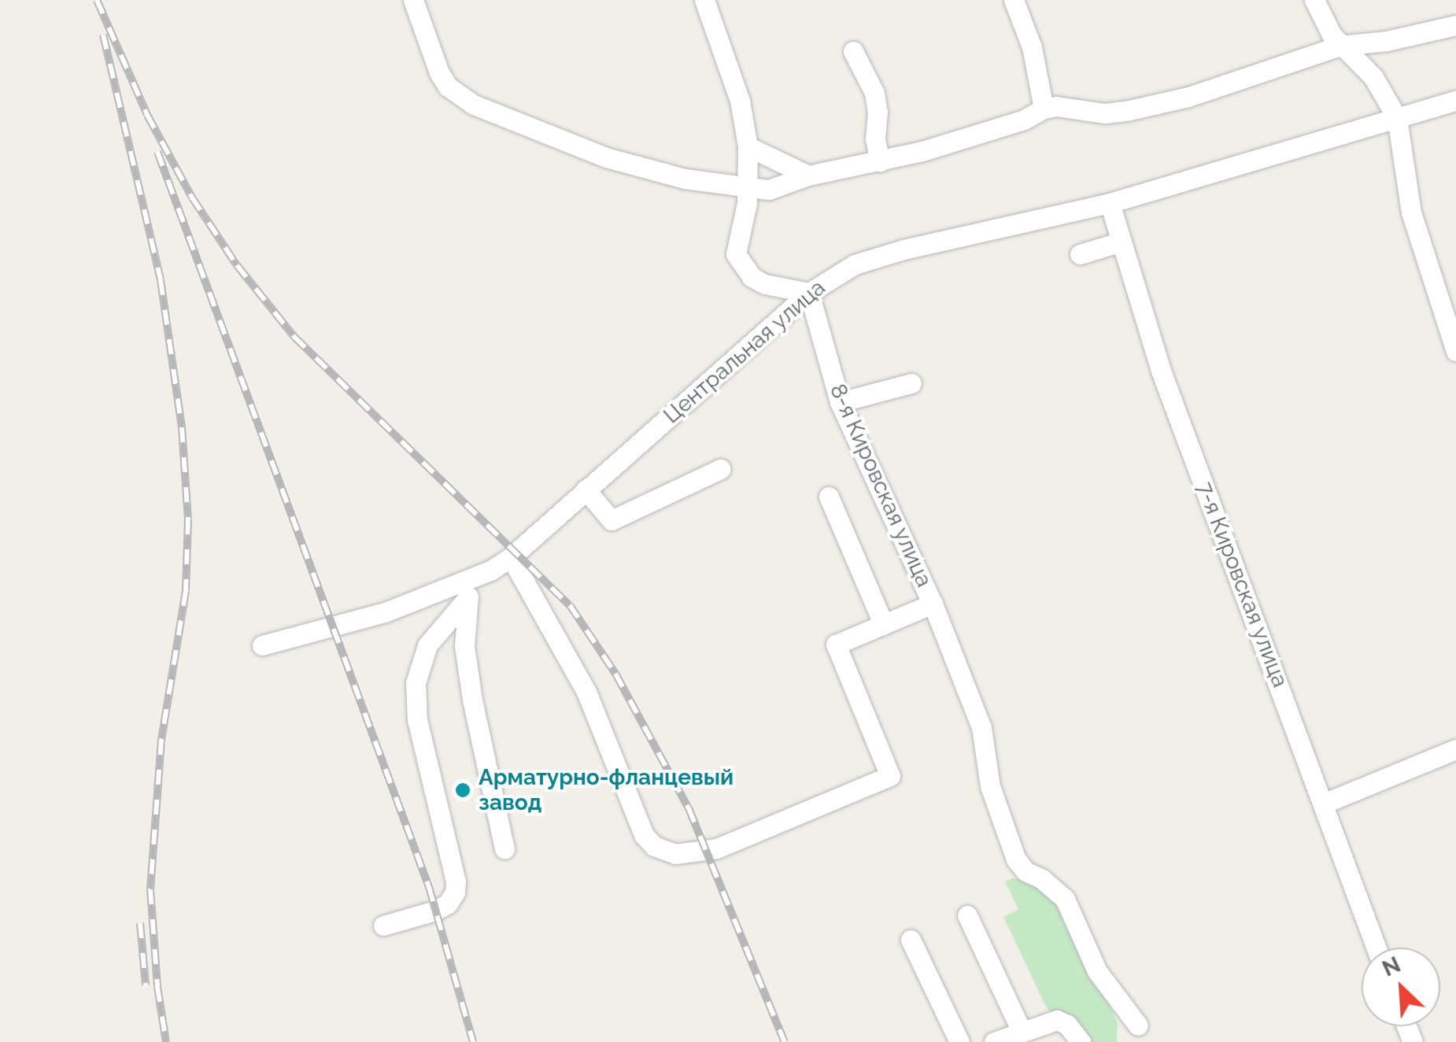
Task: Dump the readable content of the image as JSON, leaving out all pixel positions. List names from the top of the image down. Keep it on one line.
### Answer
{"streets":{"street":["Центральная улица","8-я Кировская улица","7-я Кировская улица"]},"crossings":[["Центральная улица","8-я Кировская улица"],["Центральная улица","7-я Кировская улица"]],"places":["Арматурно-фланцевый завод"],"north":"top left"}
